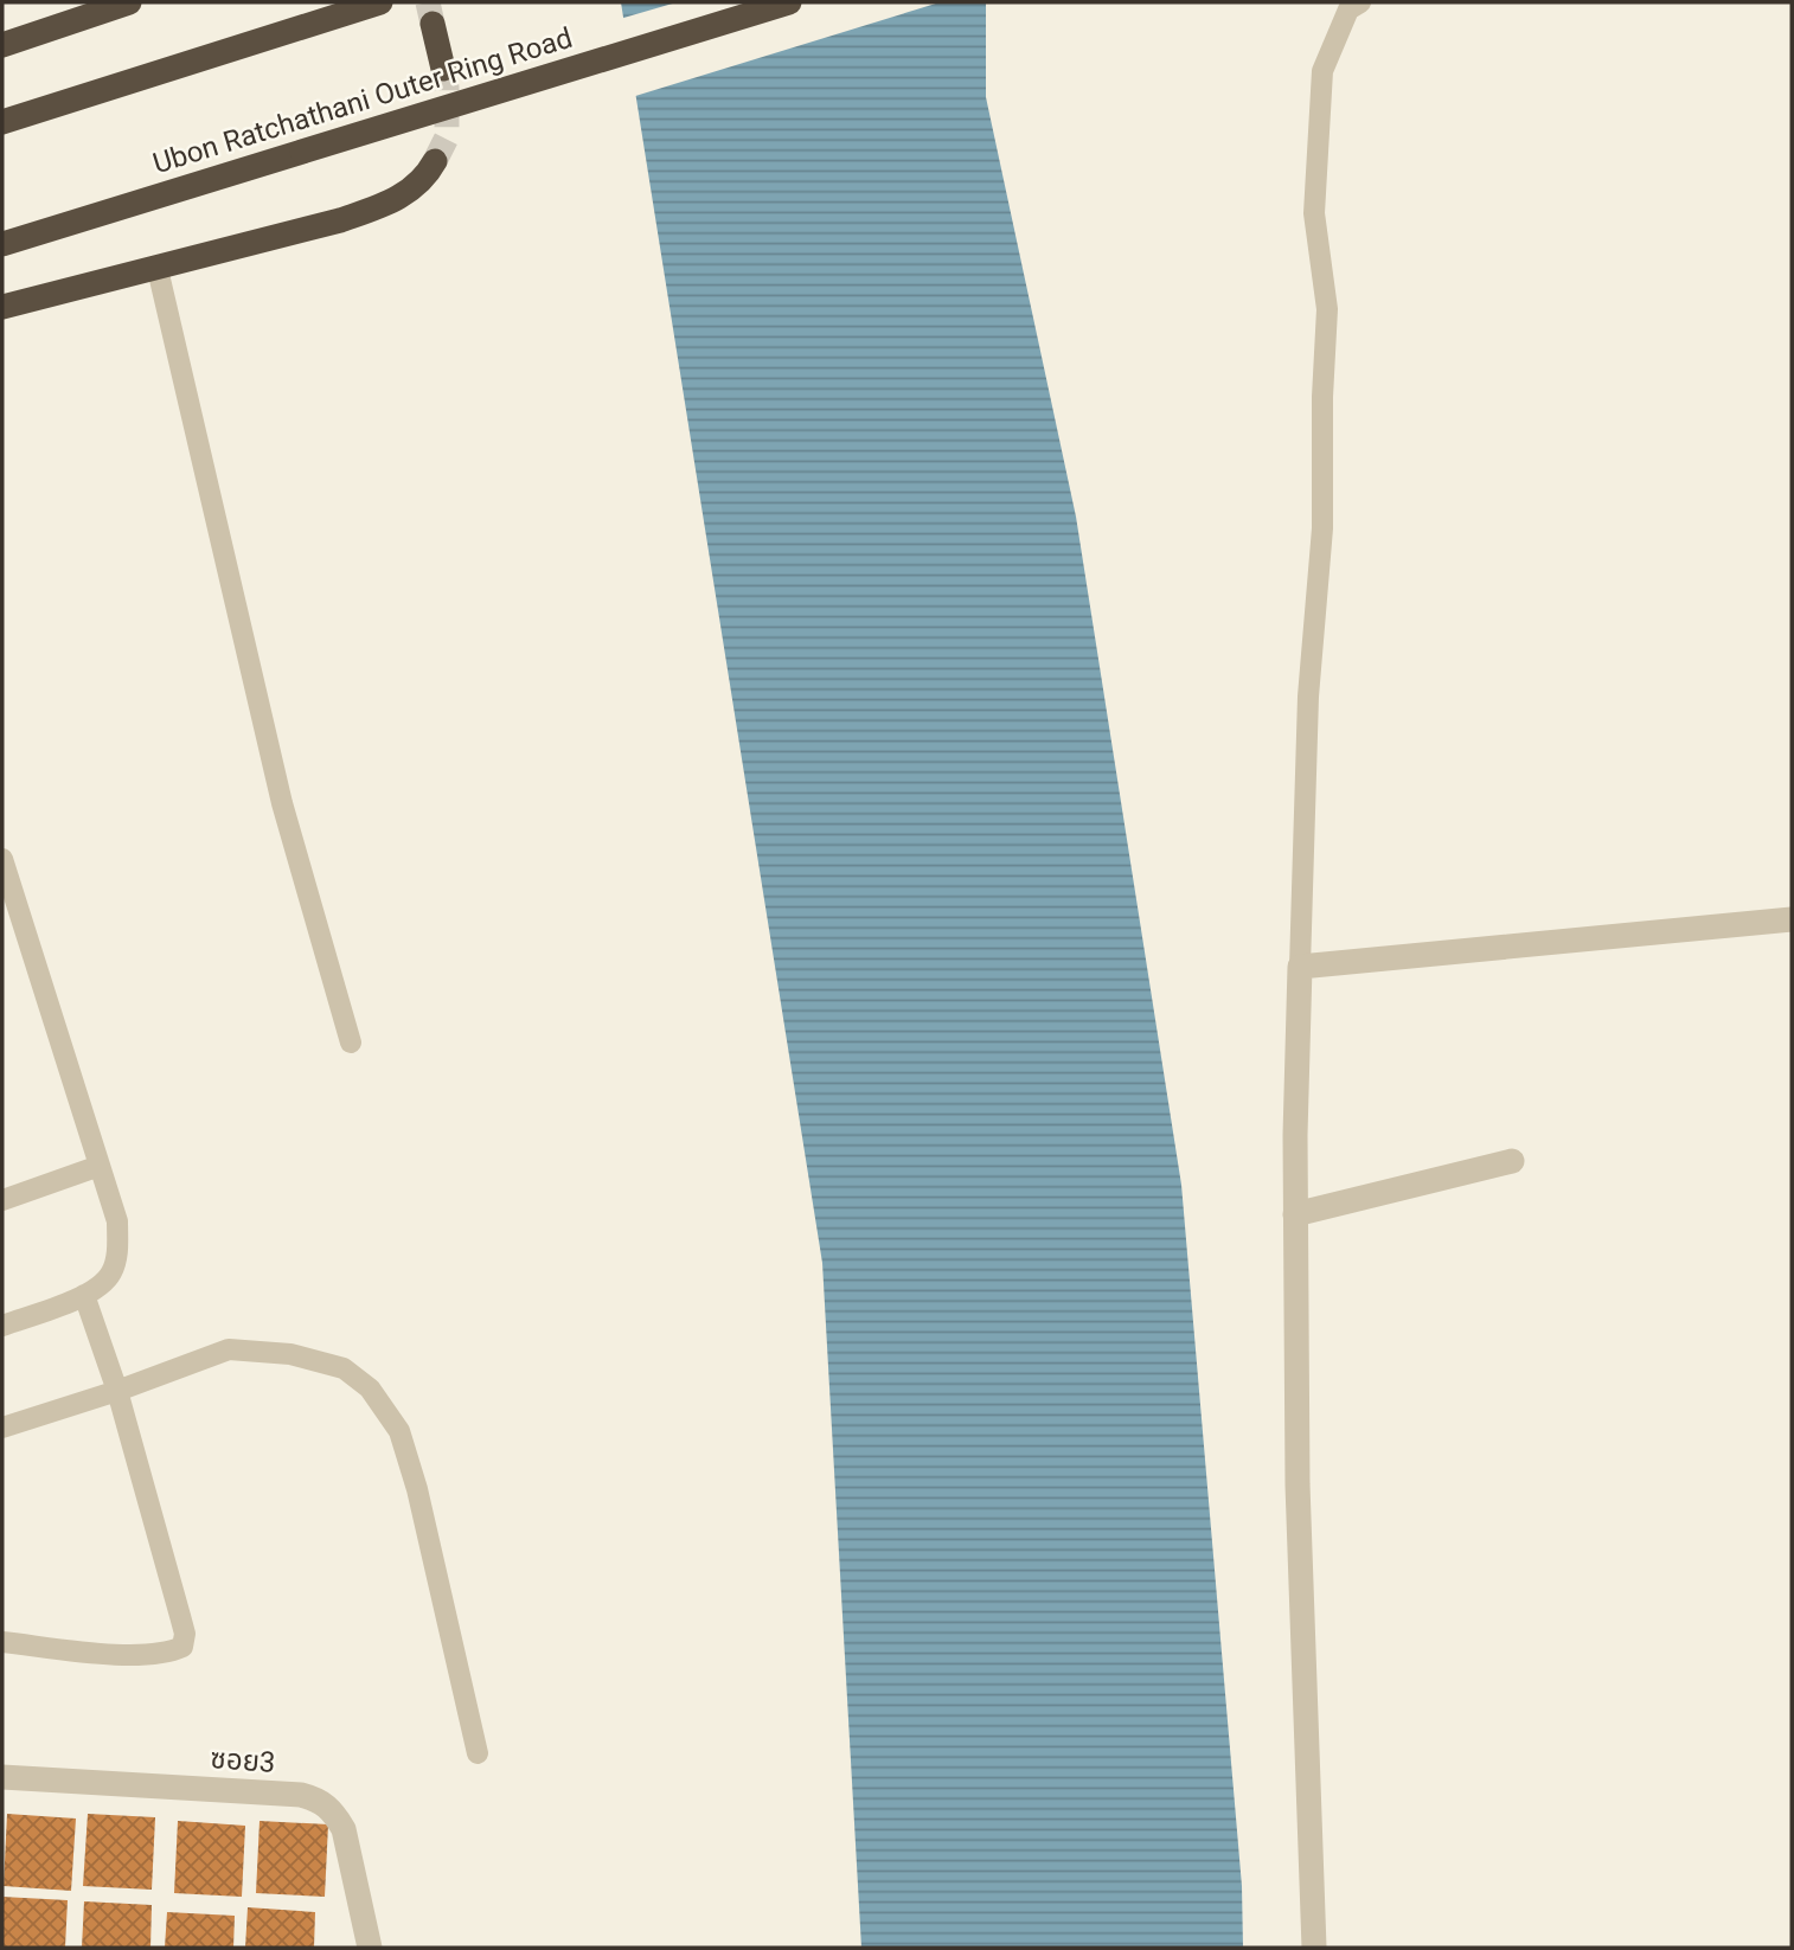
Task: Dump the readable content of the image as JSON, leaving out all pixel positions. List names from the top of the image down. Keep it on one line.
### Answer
{"streets":{"highway":["Ubon Ratchathani Outer Ring Road"],"street":["ซอย3"]}}
